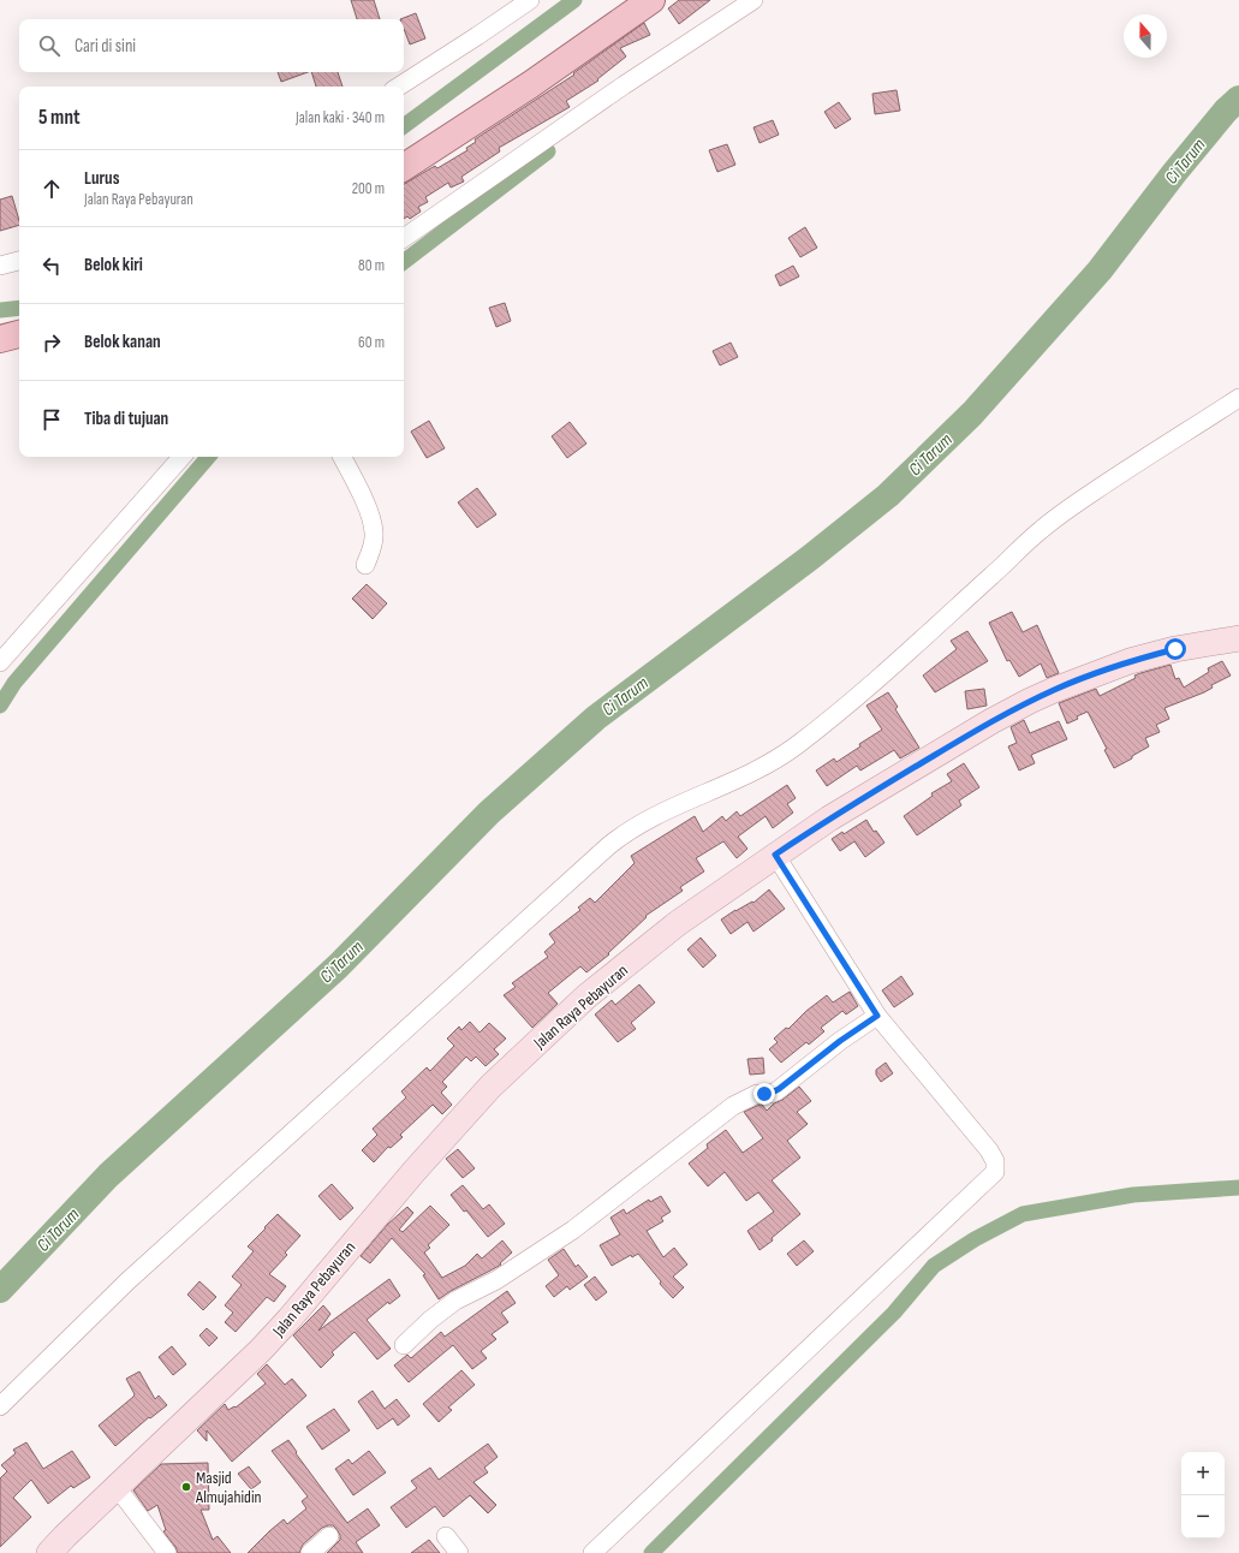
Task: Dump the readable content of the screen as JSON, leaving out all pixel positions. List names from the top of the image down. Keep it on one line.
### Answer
{"streets":{"main road":["Jalan Raya Pebayuran"]},"water":["Ci Tarum"],"places":["Masjid Almujahidin"],"north":"top","page":{"search":"Cari di sini","heading":["5 mnt","Jalan kaki · 340 m"],"list":[["Lurus","Jalan Raya Pebayuran","200 m"],["Belok kiri","80 m"],["Belok kanan","60 m"],"Tiba di tujuan"],"map_buttons":["+","−"]}}
